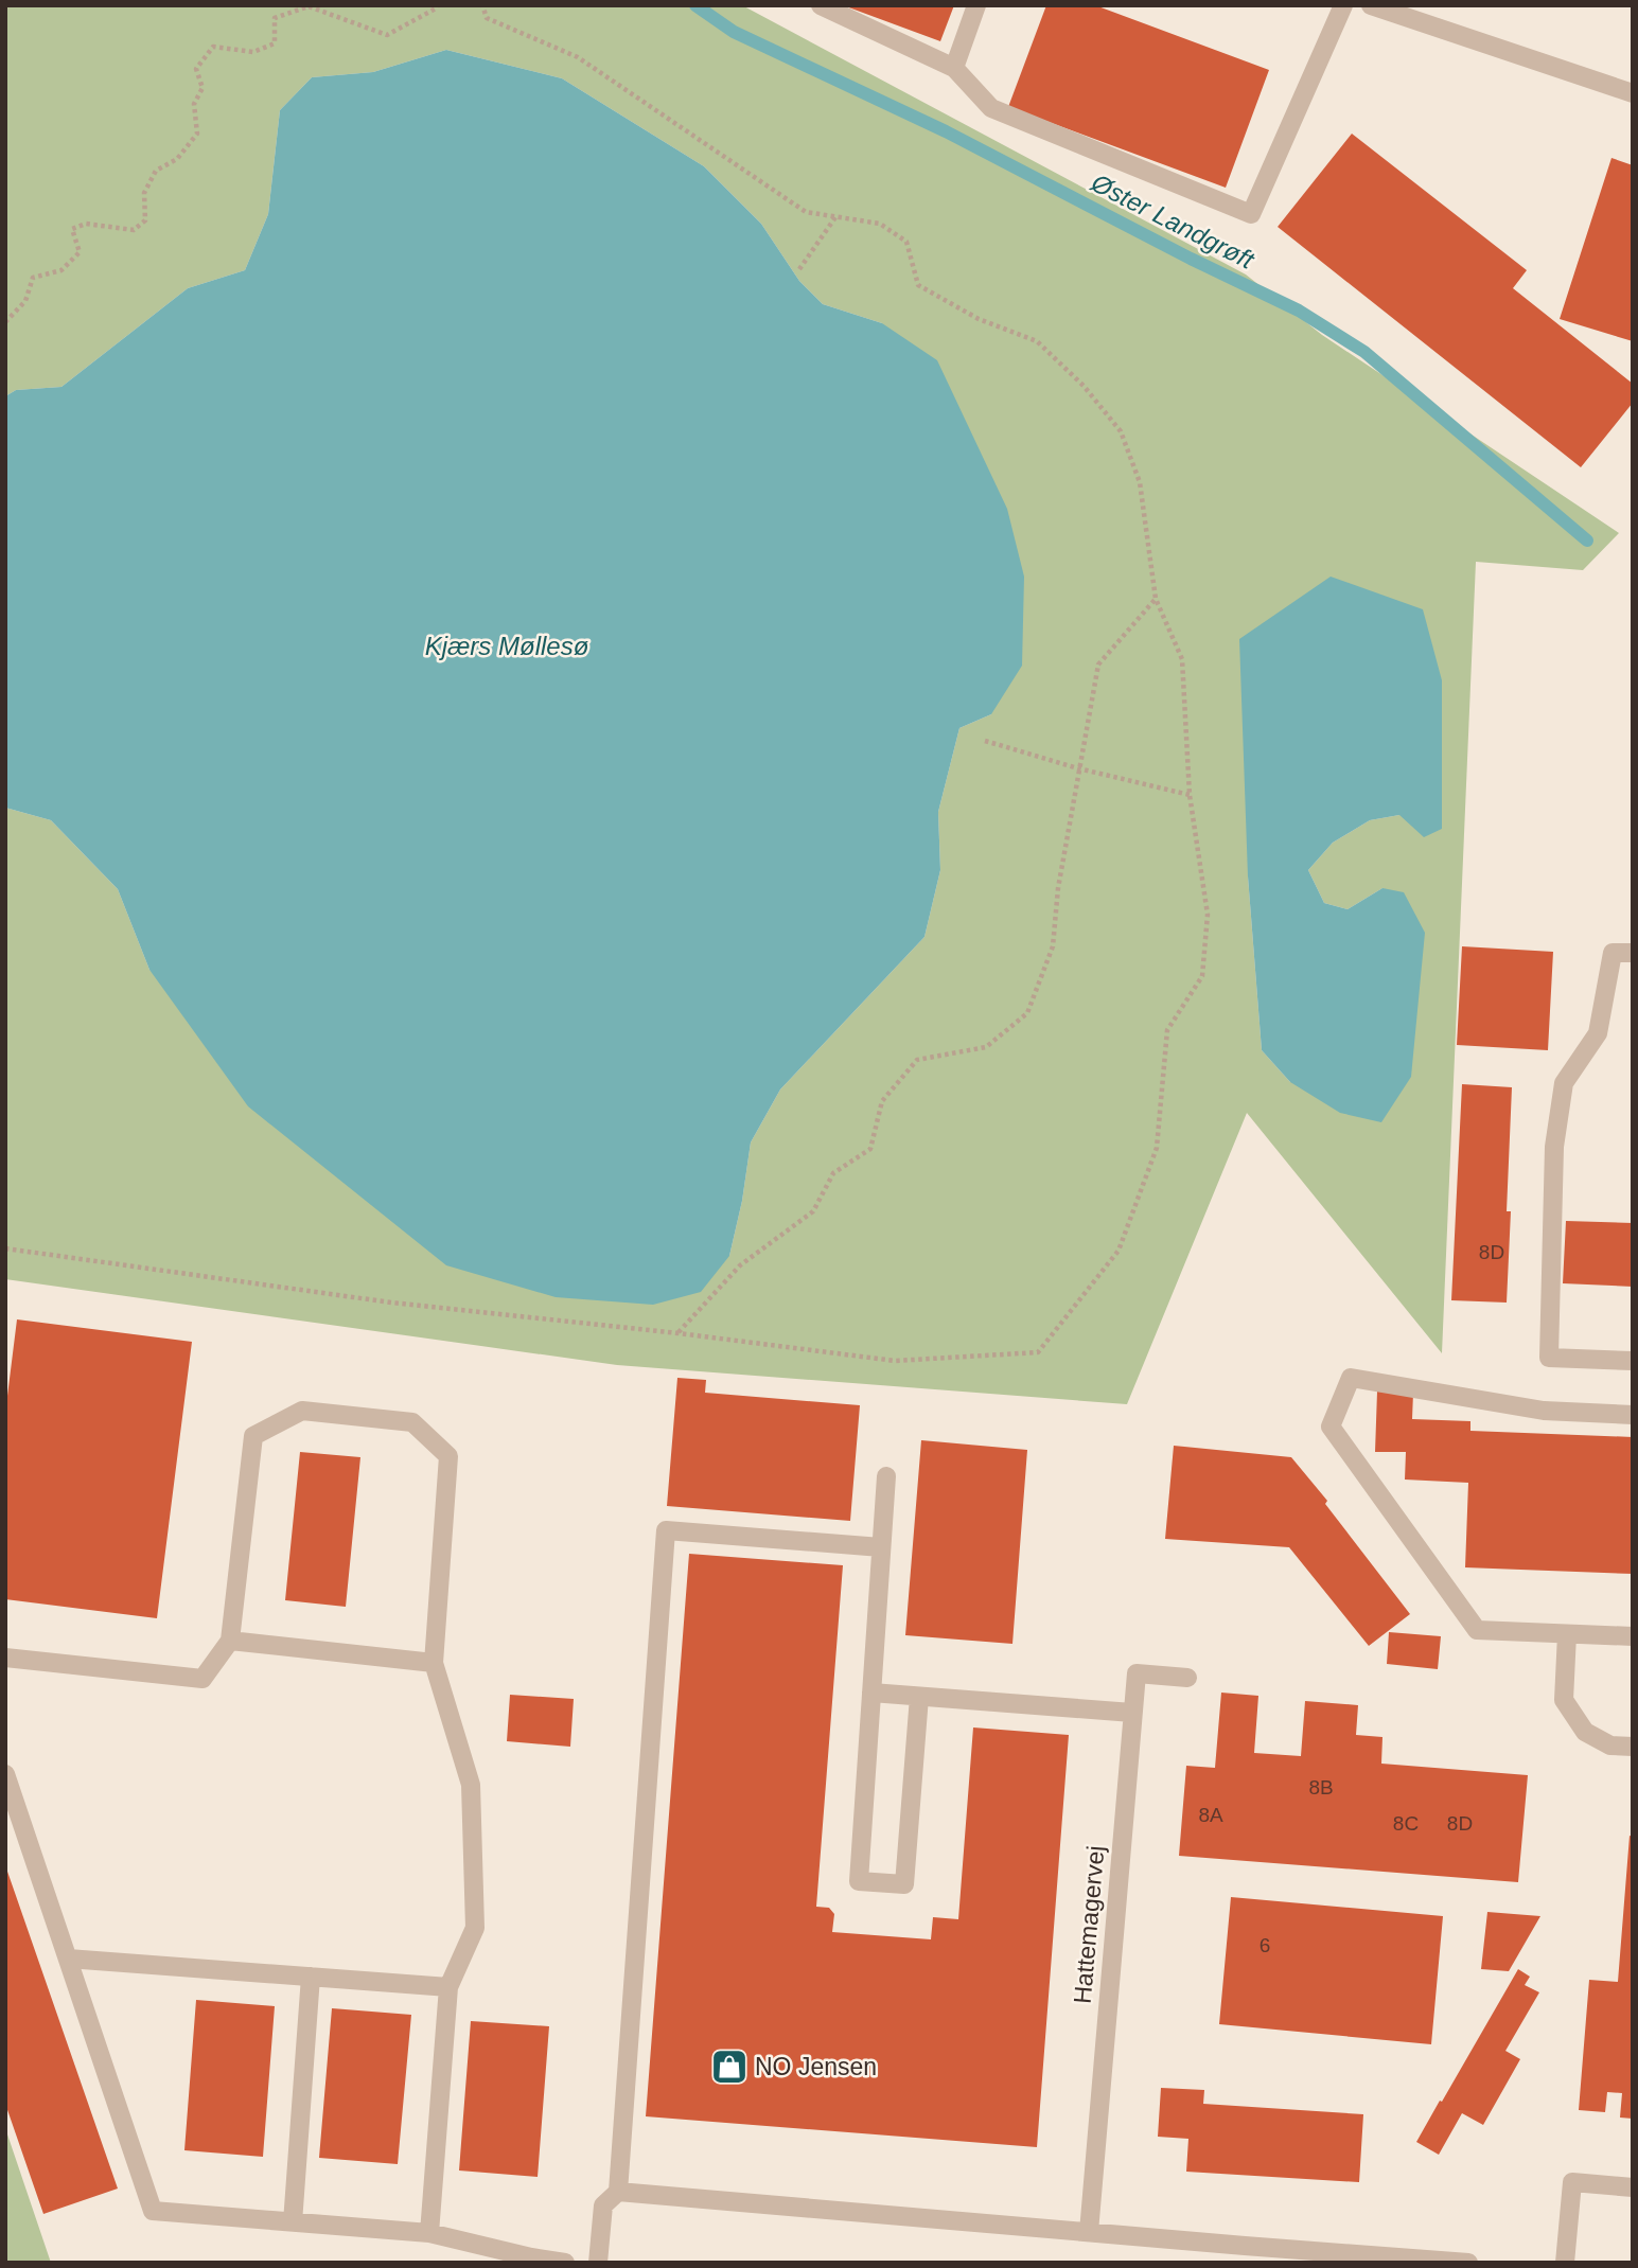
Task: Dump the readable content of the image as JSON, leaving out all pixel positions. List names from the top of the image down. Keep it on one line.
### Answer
{"streets":{"street":["Hattemagervej"]},"water":["Øster Landgrøft","Kjærs Møllesø"],"places":{"shop":["NO Jensen"]},"house_numbers":["8D","8B","8A","8C","8D","6"]}
